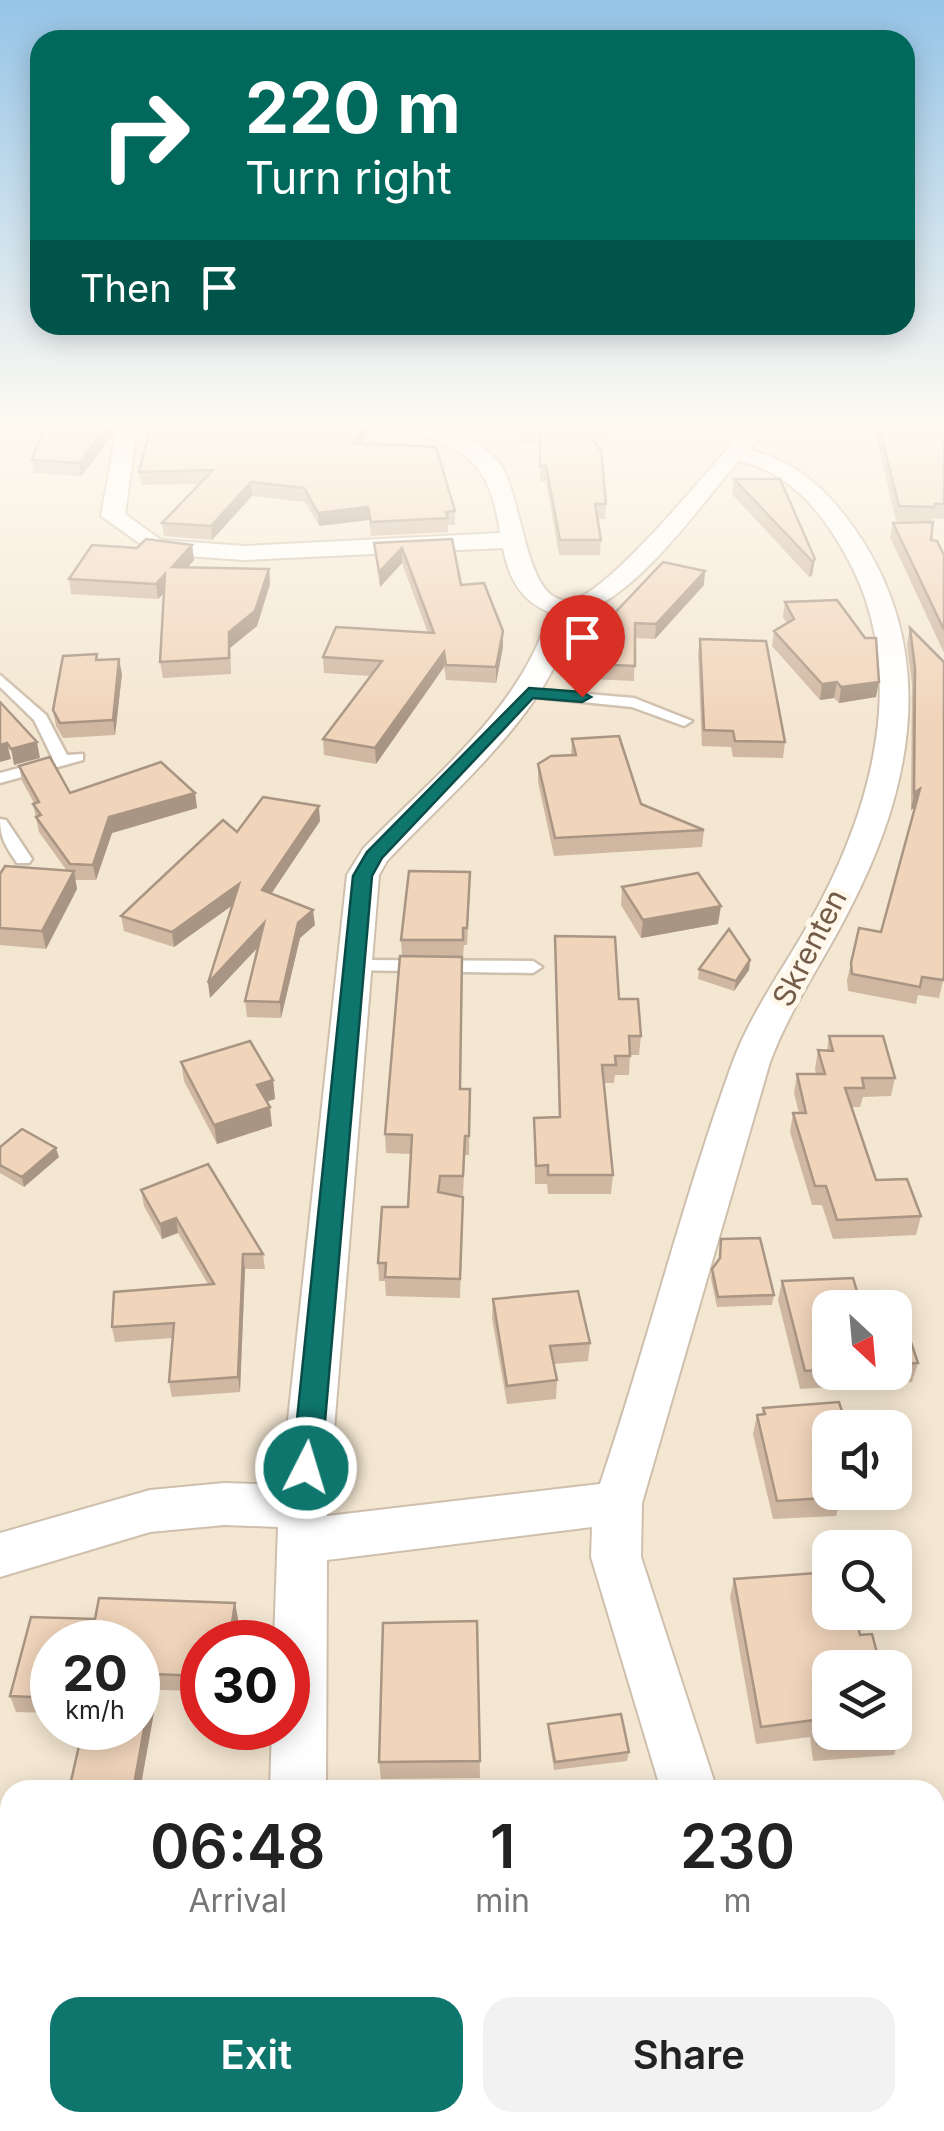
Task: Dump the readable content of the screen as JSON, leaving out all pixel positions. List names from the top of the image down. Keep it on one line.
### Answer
{"streets":{"street":["Skrenten"]},"north":"bottom right","page":{"turn":["220 m","Turn right"],"then":"Then","speed":"20 km/h","limit":"30","eta":["06:48","Arrival","1","min","230","m"],"buttons":["Exit","Share"]}}
